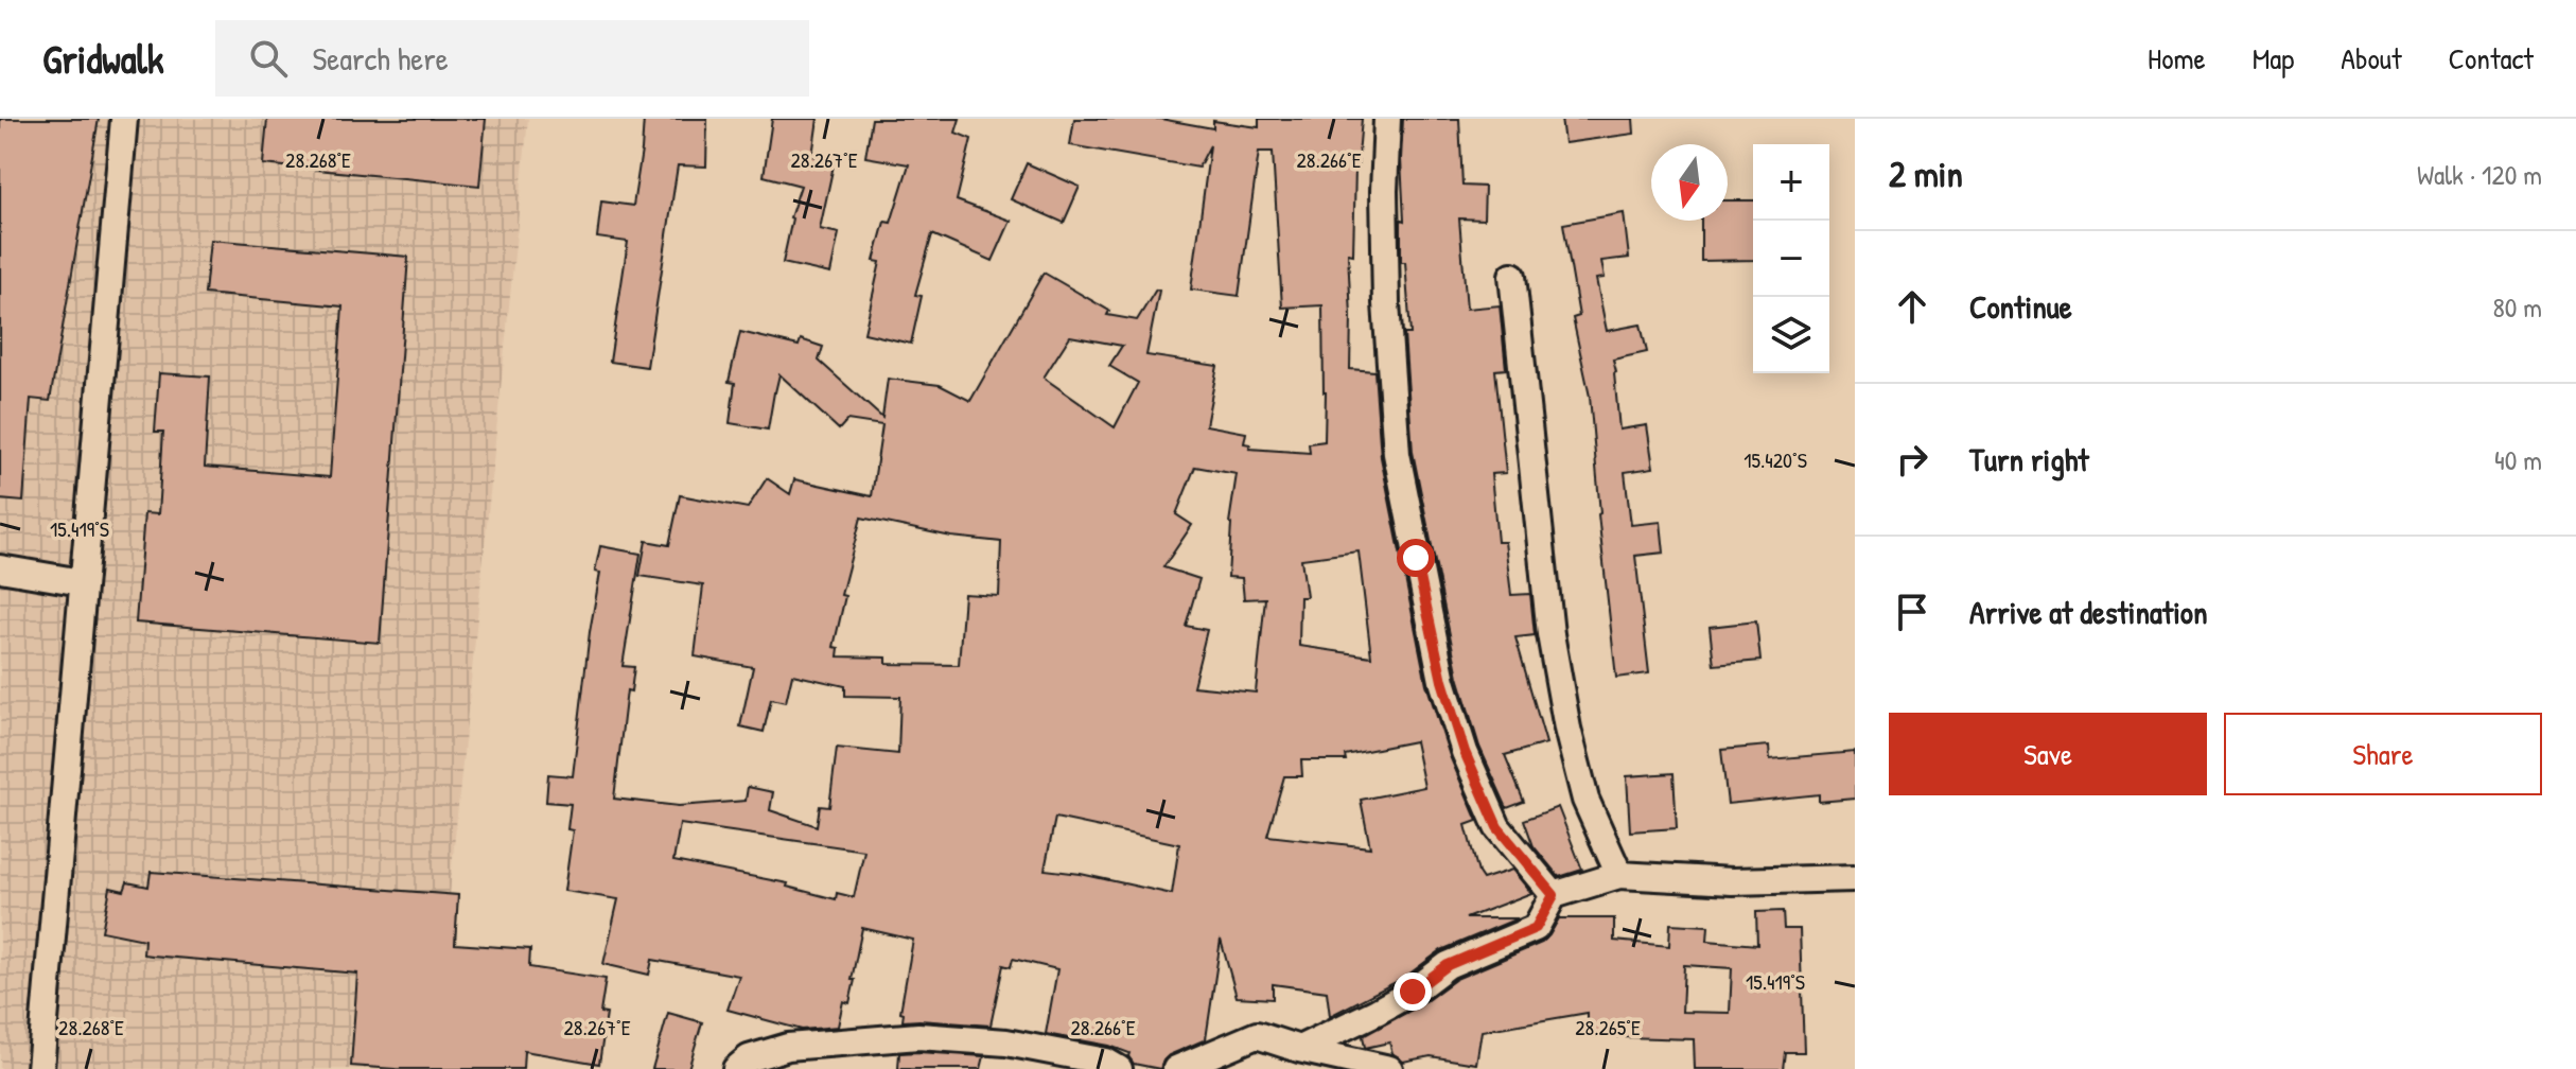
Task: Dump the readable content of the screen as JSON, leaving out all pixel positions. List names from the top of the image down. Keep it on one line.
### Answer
{"north":"bottom","page":{"header":"Gridwalk","search":"Search here","nav":["Home","Map","About","Contact"],"heading":["2 min","Walk · 120 m"],"map_buttons":["+","−"],"list":[["Continue","80 m"],["Turn right","40 m"],"Arrive at destination"],"buttons":["Save","Share"]},"coordinates":["28.268°E","28.267°E","28.266°E","15.420°S","15.419°S","28.265°E"]}
